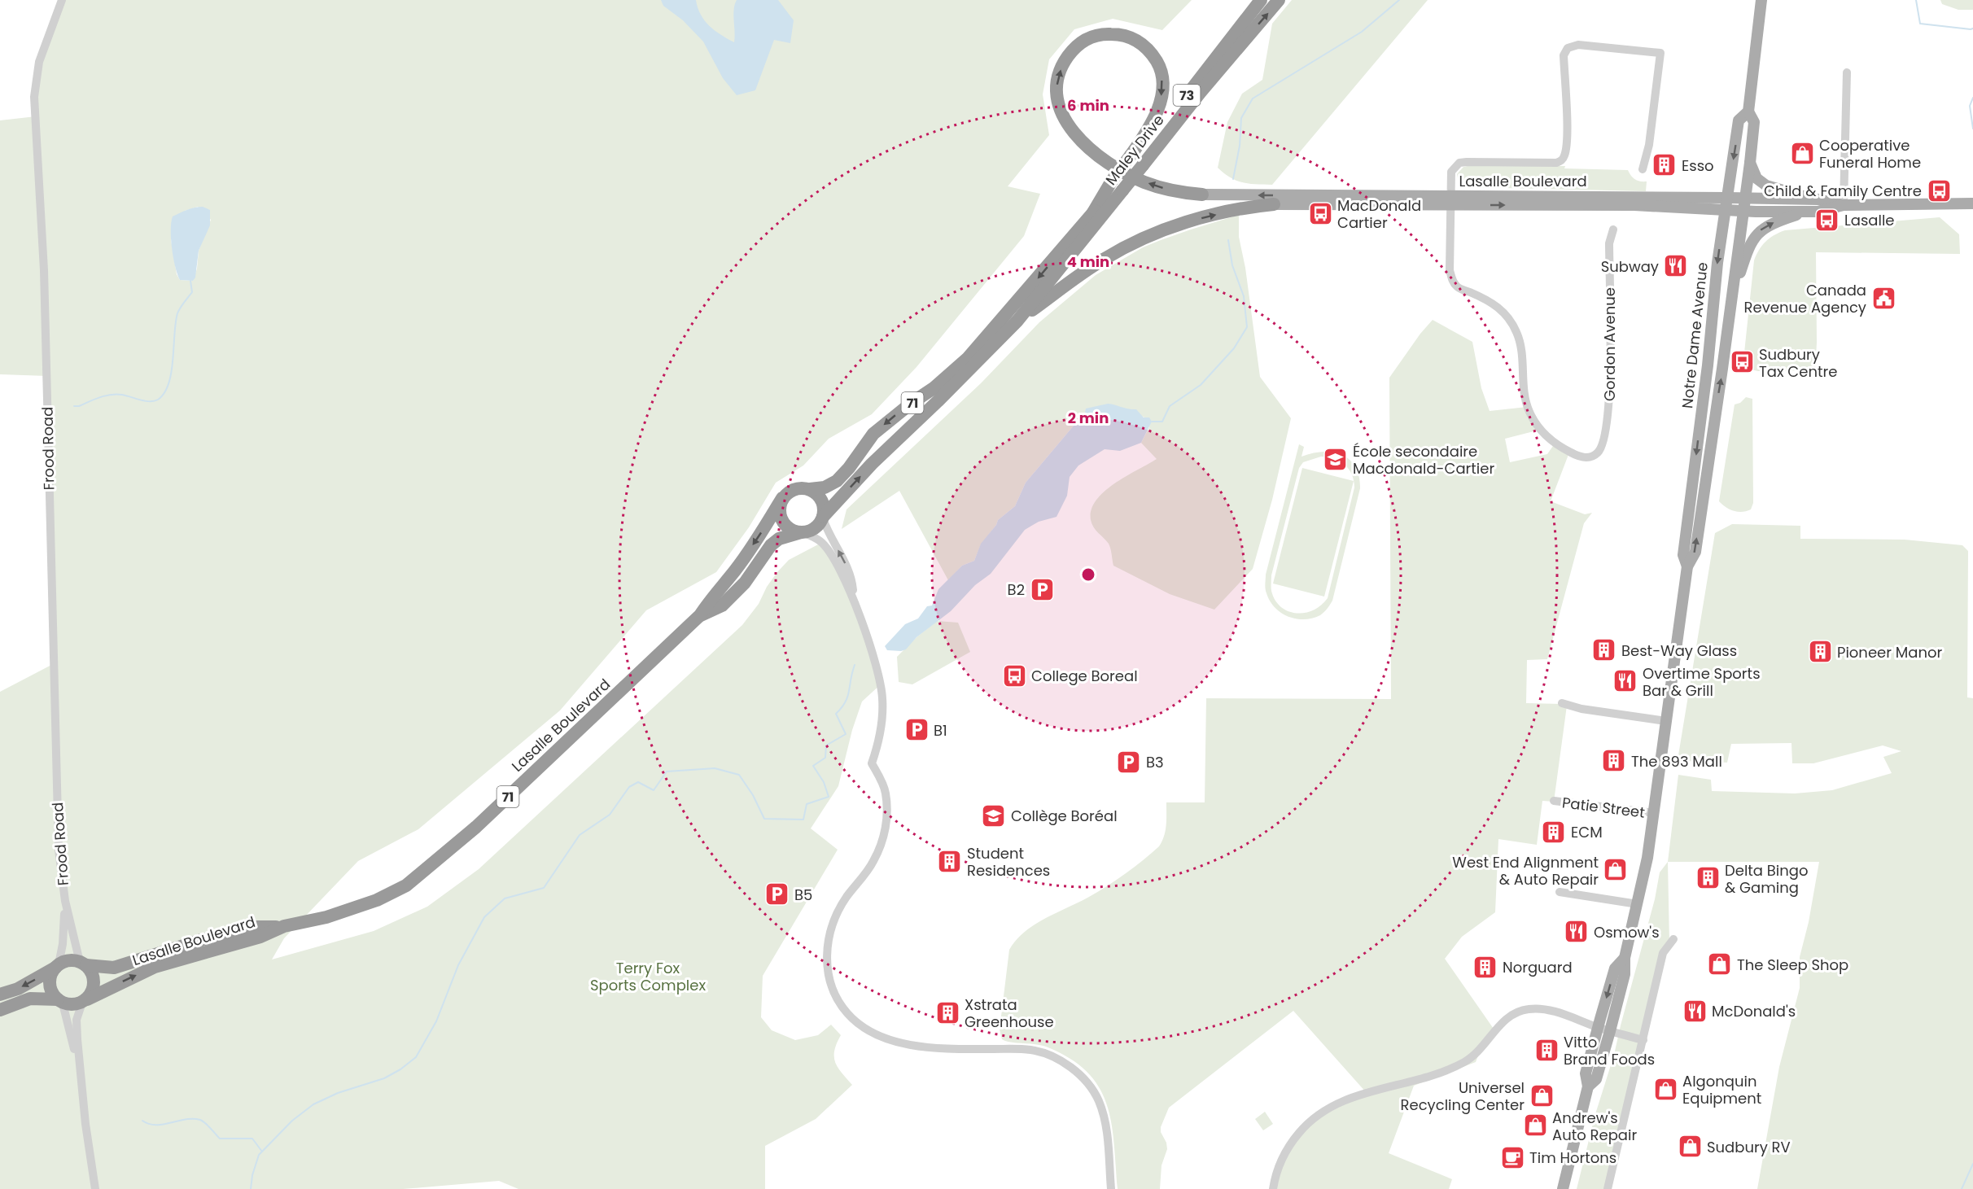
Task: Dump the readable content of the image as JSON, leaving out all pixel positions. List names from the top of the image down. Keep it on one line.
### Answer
{"streets":{"highway":["73","Maley Drive","Lasalle Boulevard","71"],"main road":["Notre Dame Avenue"],"street":["Gordon Avenue","Frood Road","Patie Street"]},"crossings":[["Maley Drive","71"],["Lasalle Boulevard","Notre Dame Avenue"],["Lasalle Boulevard","Gordon Avenue"],["Lasalle Boulevard","71"],["Lasalle Boulevard","Frood Road"],["Notre Dame Avenue","Patie Street"]],"parks":["Terry Fox Sports Complex"],"places":{"shop":["Cooperative Funeral Home","West End Alignment & Auto Repair","The Sleep Shop","Algonquin Equipment","Universel Recycling Center","Andrew's Auto Repair","Sudbury RV"],"building":["Esso","Best-Way Glass","Pioneer Manor","The 893 Mall","ECM","Student Residences","Delta Bingo & Gaming","Norguard","Xstrata Greenhouse","Vitto Brand Foods"],"bus stop":["Child & Family Centre","MacDonald Cartier","Lasalle","Sudbury Tax Centre","College Boreal"],"restaurant":["Subway","Overtime Sports Bar & Grill","Osmow's","McDonald's"],"public building":["Canada Revenue Agency"],"school or university":["École secondaire Macdonald-Cartier","Collège Boréal"],"parking":["B2","B1","B3","B5"],"cafe":["Tim Hortons"]},"rings":["6 min","4 min","2 min"]}
